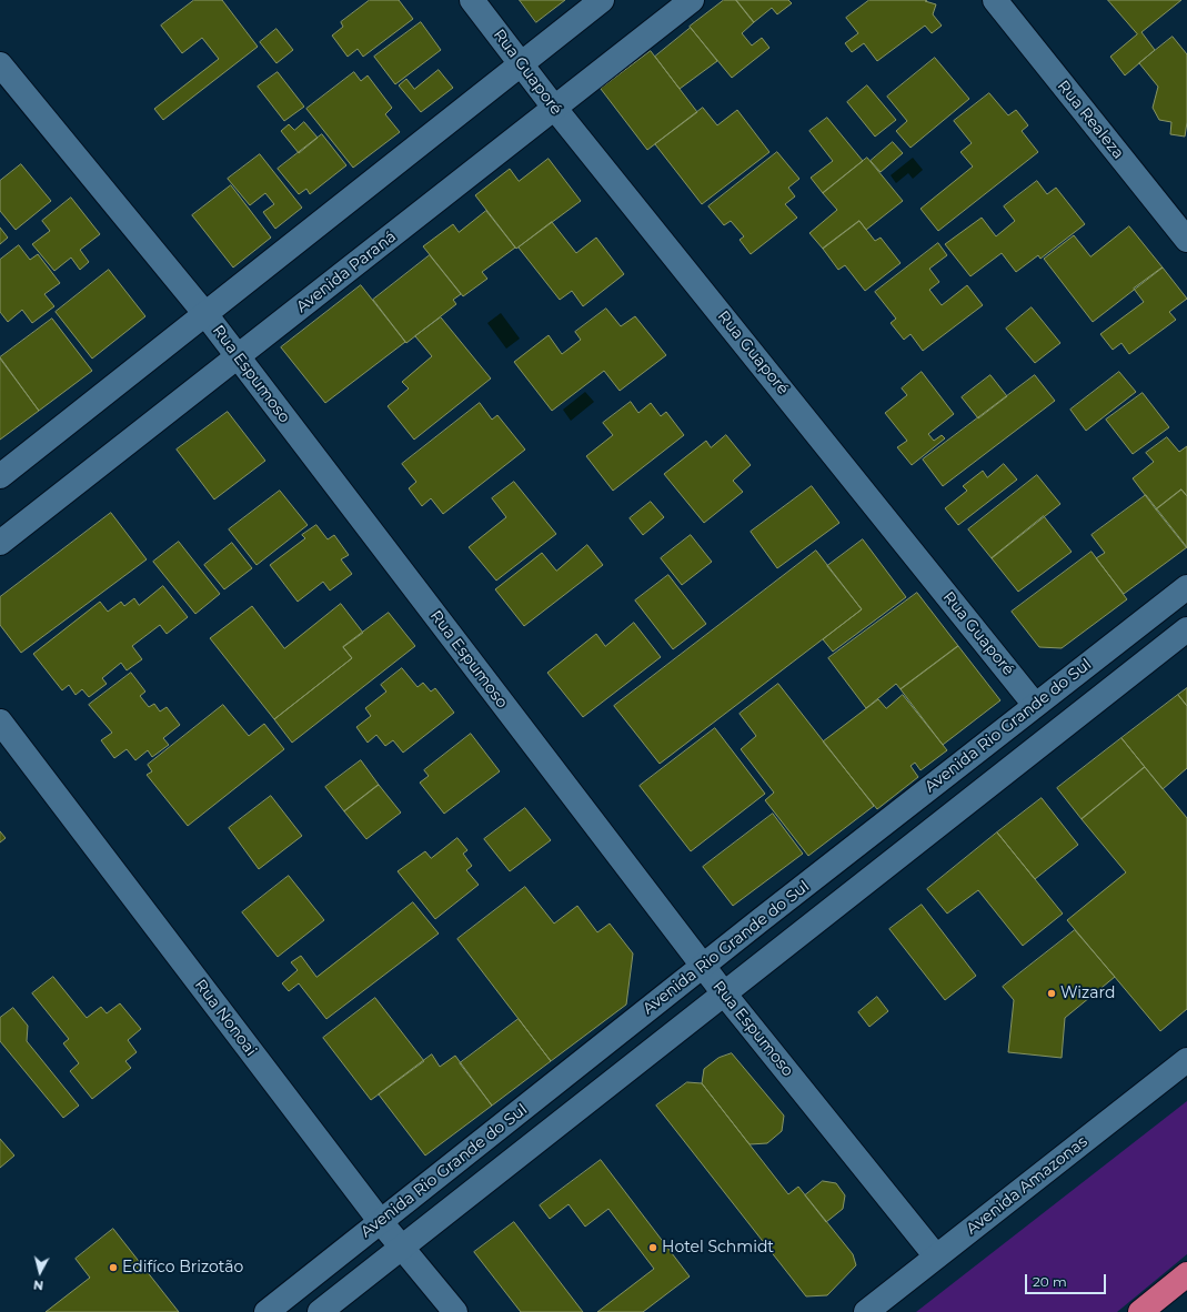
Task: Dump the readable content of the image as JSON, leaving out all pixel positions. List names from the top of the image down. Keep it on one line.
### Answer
{"streets":{"street":["Rua Guaporé","Rua Realeza","Avenida Paraná","Rua Espumoso","Avenida Rio Grande do Sul","Rua Nonoai","Avenida Amazonas"]},"crossings":[["Rua Guaporé","Avenida Paraná"],["Rua Guaporé","Avenida Rio Grande do Sul"],["Avenida Paraná","Rua Espumoso"],["Rua Espumoso","Avenida Rio Grande do Sul"],["Rua Espumoso","Avenida Amazonas"],["Avenida Rio Grande do Sul","Rua Nonoai"]],"places":["Wizard","Hotel Schmidt","Edifíco Brizotão"],"scale_bar":"20 m","north":"bottom"}
